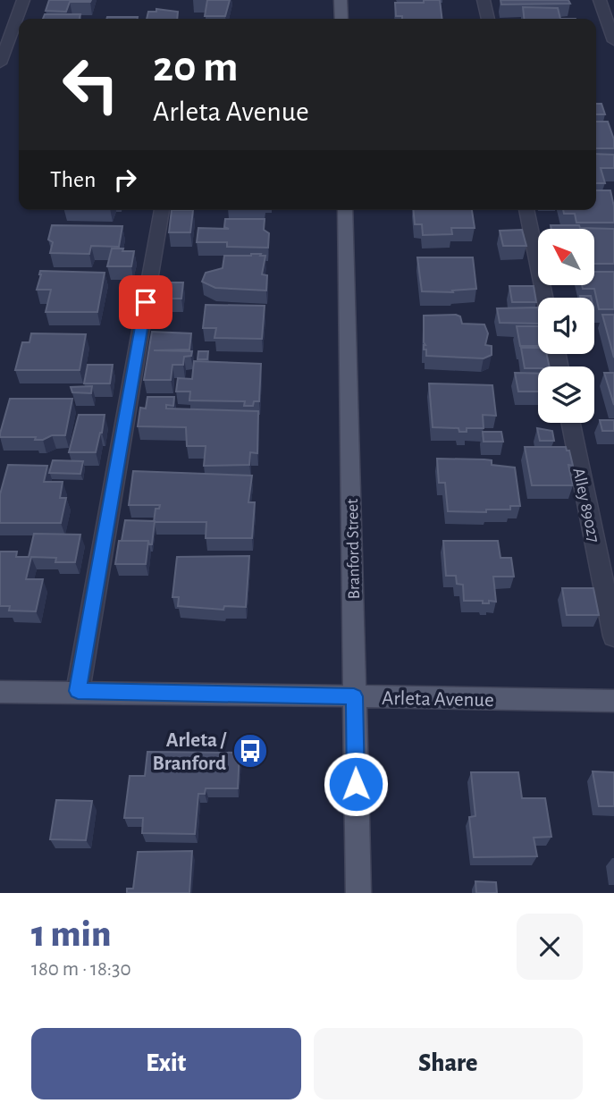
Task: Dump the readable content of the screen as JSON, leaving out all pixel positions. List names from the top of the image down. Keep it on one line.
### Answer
{"streets":{"main road":["Branford Street","Arleta Avenue"],"street":["Alley 89027"]},"crossings":[["Branford Street","Arleta Avenue"]],"places":{"bus stop":["Arleta / Branford"]},"north":"top left","page":{"turn":["20 m","Arleta Avenue"],"then":"Then","heading":["1 min","180 m · 18:30"],"buttons":["Exit","Share"]}}
